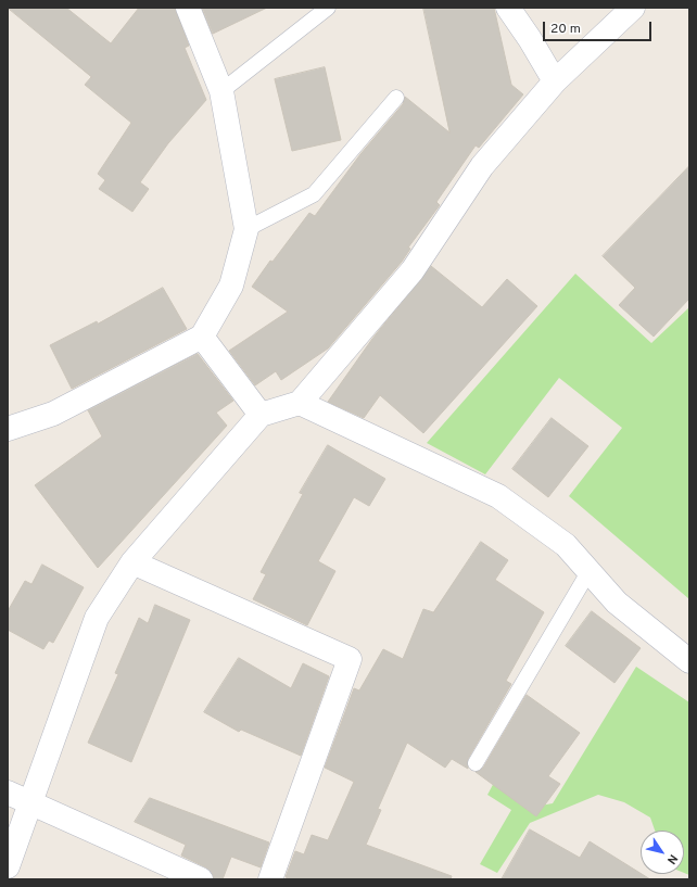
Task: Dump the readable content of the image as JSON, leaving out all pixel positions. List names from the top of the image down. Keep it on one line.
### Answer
{"scale_bar":"20 m","north":"bottom right"}
